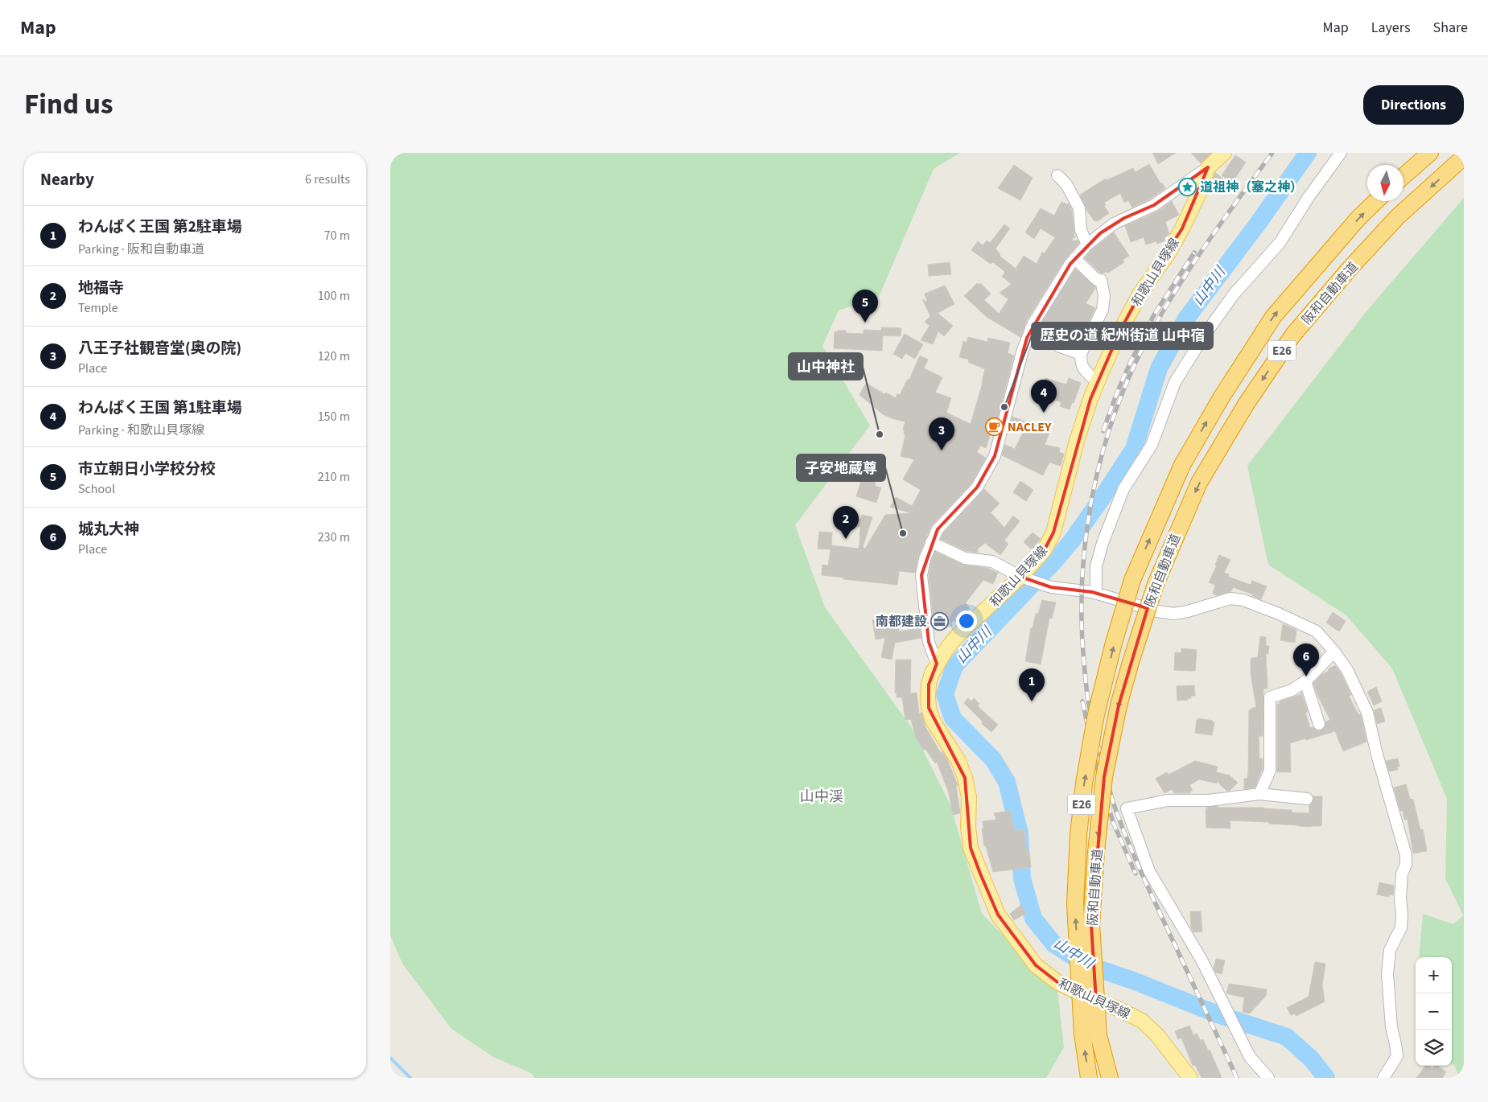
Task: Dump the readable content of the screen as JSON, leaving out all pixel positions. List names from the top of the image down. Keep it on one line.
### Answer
{"streets":{"highway":["阪和自動車道","E26"],"main road":["和歌山貝塚線"]},"districts":["山中渓"],"water":["山中川"],"places":{"place":["道祖神（塞之神）"],"other":["歴史の道 紀州街道 山中宿","山中神社","子安地蔵尊"],"cafe":["NACLEY"],"office":["南都建設"]},"north":"bottom","page":{"header":"Map","nav":["Map","Layers","Share"],"title":"Find us","buttons":"Directions","heading":["Nearby","6 results"],"list":[{"mark":"1","name":"わんぱく王国 第2駐車場","note":"Parking · 阪和自動車道","value":"70 m"},{"mark":"2","name":"地福寺","note":"Temple","value":"100 m"},{"mark":"3","name":"八王子社観音堂(奥の院)","note":"Place","value":"120 m"},{"mark":"4","name":"わんぱく王国 第1駐車場","note":"Parking · 和歌山貝塚線","value":"150 m"},{"mark":"5","name":"市立朝日小学校分校","note":"School","value":"210 m"},{"mark":"6","name":"城丸大神","note":"Place","value":"230 m"}],"pins":["5","4","3","2","6","1"],"map_buttons":["+","−"]}}
